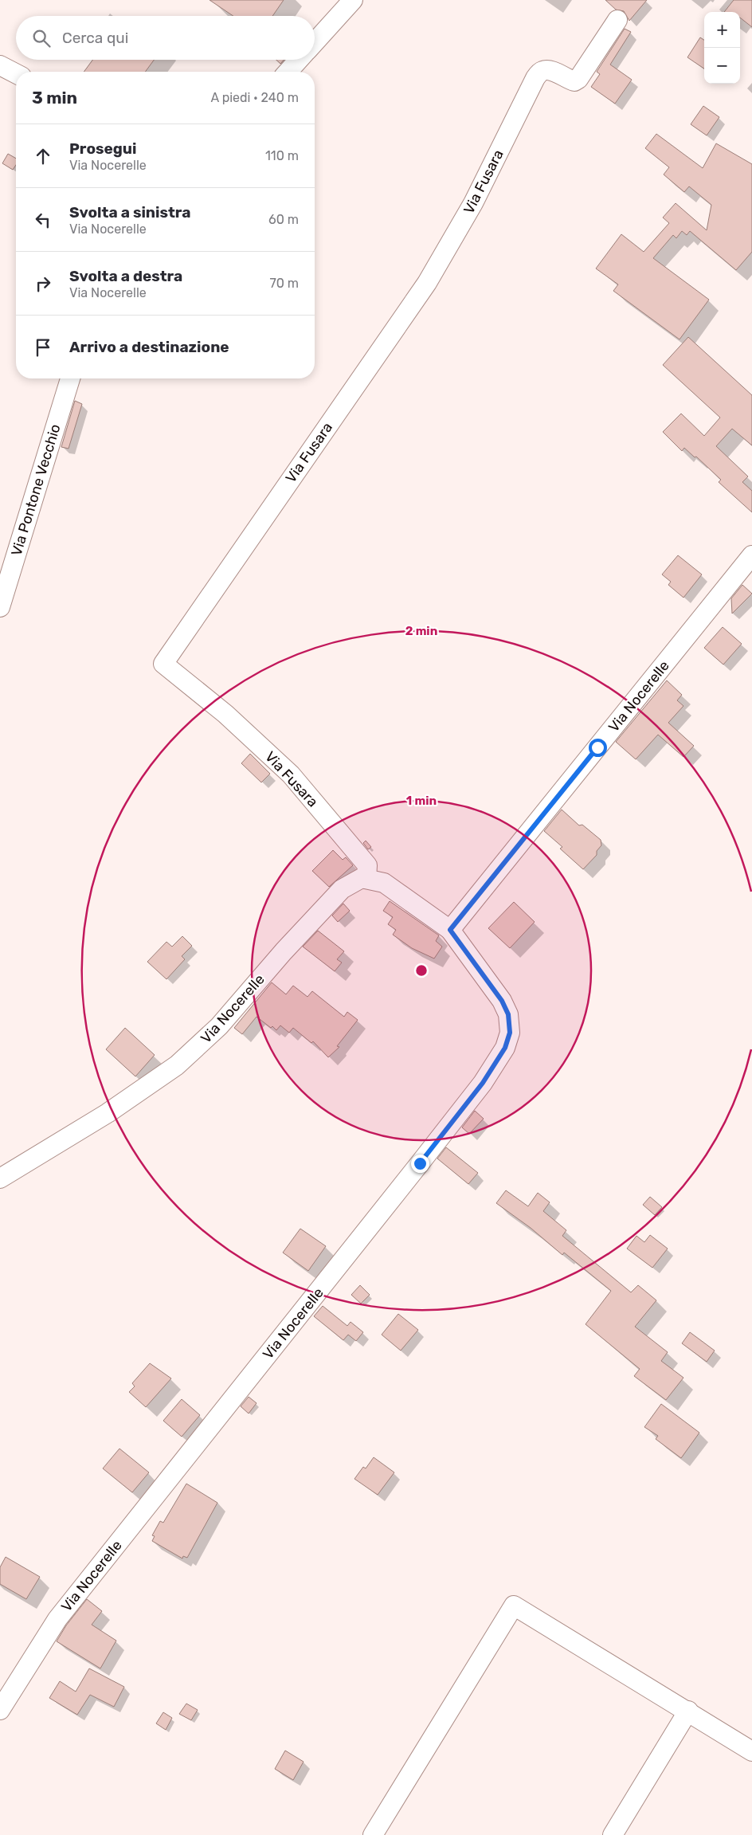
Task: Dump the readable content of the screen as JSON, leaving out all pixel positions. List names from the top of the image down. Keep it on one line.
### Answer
{"streets":{"street":["Via Fusara","Via Pontone Vecchio","Via Nocerelle"]},"crossings":[["Via Fusara","Via Nocerelle"]],"page":{"map_buttons":["+","−"],"search":"Cerca qui","heading":["3 min","A piedi · 240 m"],"list":[["Prosegui","Via Nocerelle","110 m"],["Svolta a sinistra","Via Nocerelle","60 m"],["Svolta a destra","Via Nocerelle","70 m"],"Arrivo a destinazione"]},"rings":["2 min","1 min"]}
